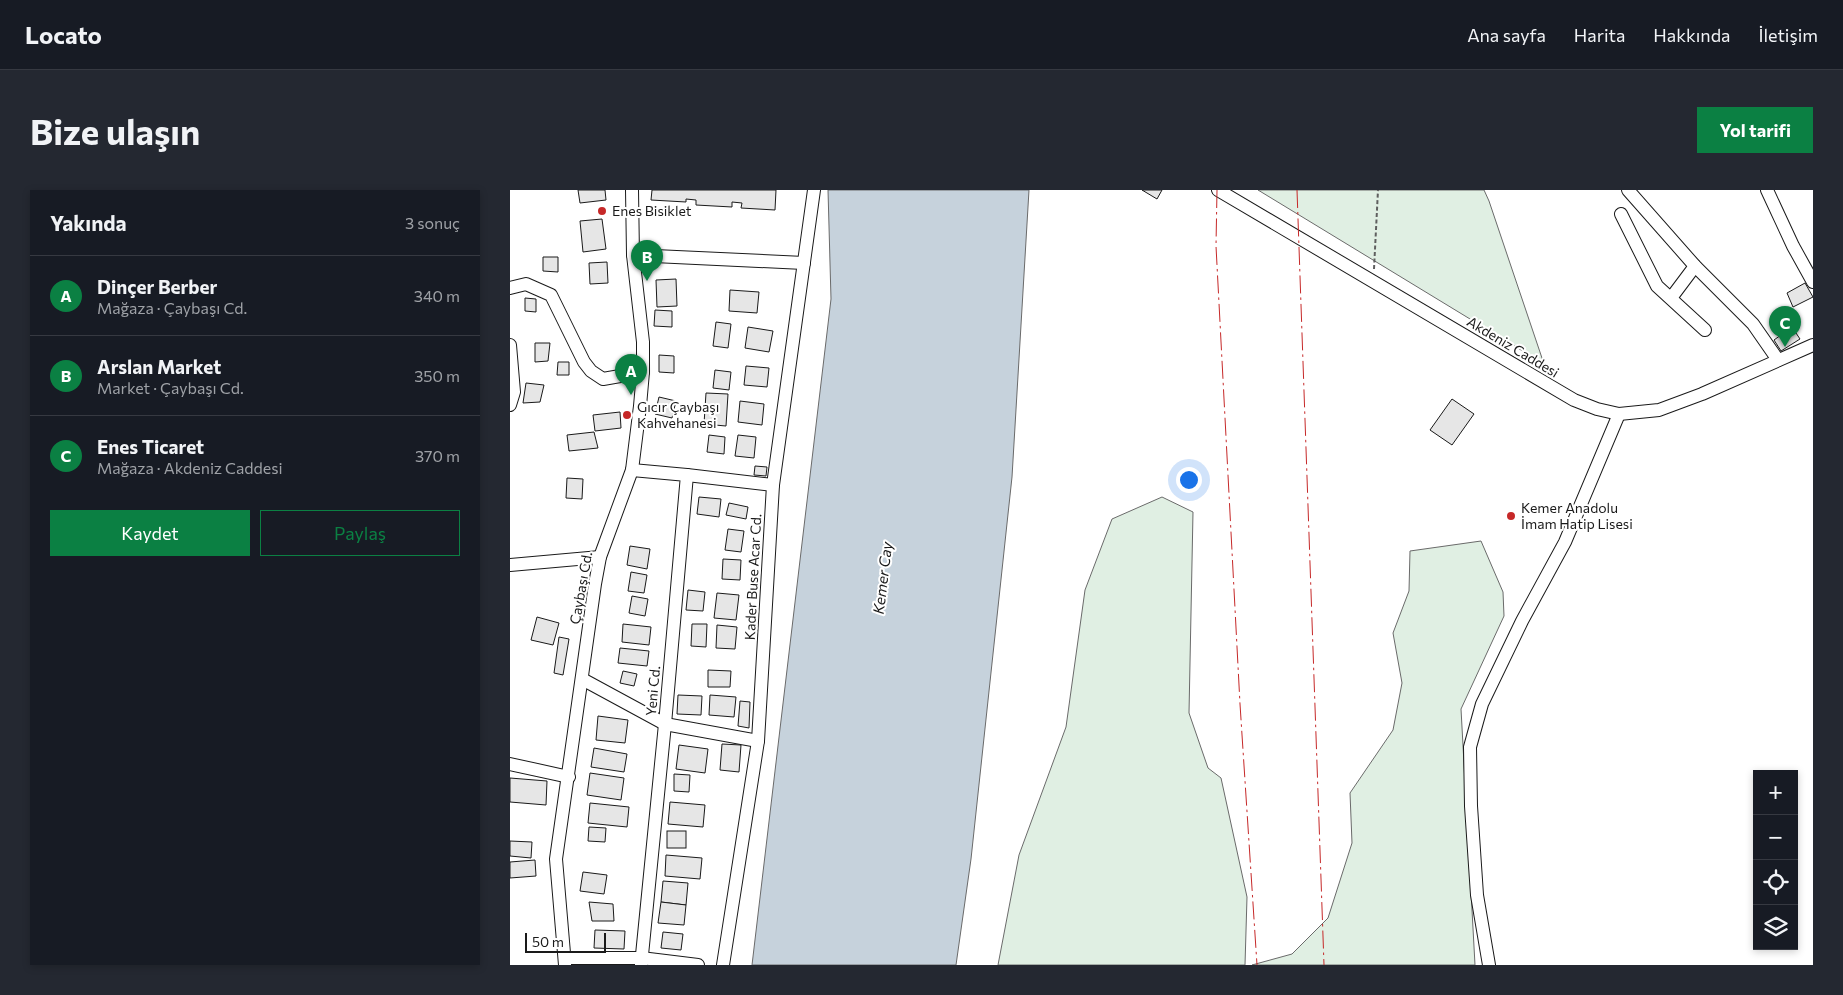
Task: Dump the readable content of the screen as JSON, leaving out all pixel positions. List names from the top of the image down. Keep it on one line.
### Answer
{"streets":{"street":["Akdeniz Caddesi","Kader Buse Acar Cd.","Çaybaşı Cd.","Yeni Cd."]},"water":["Kemer Cay"],"places":["Enes Bisiklet","Gıcır Çaybaşı Kahvehanesi","Kemer Anadolu İmam Hatip Lisesi"],"scale_bar":"50 m","page":{"header":"Locato","nav":["Ana sayfa","Harita","Hakkında","İletişim"],"buttons":["Yol tarifi",["Kaydet","Paylaş"]],"title":"Bize ulaşın","heading":["Yakında","3 sonuç"],"pins":["B","C","A"],"list":[{"mark":"A","name":"Dinçer Berber","note":"Mağaza · Çaybaşı Cd.","value":"340 m"},{"mark":"B","name":"Arslan Market","note":"Market · Çaybaşı Cd.","value":"350 m"},{"mark":"C","name":"Enes Ticaret","note":"Mağaza · Akdeniz Caddesi","value":"370 m"}],"map_buttons":["+","−"],"scale":"50 m"}}
